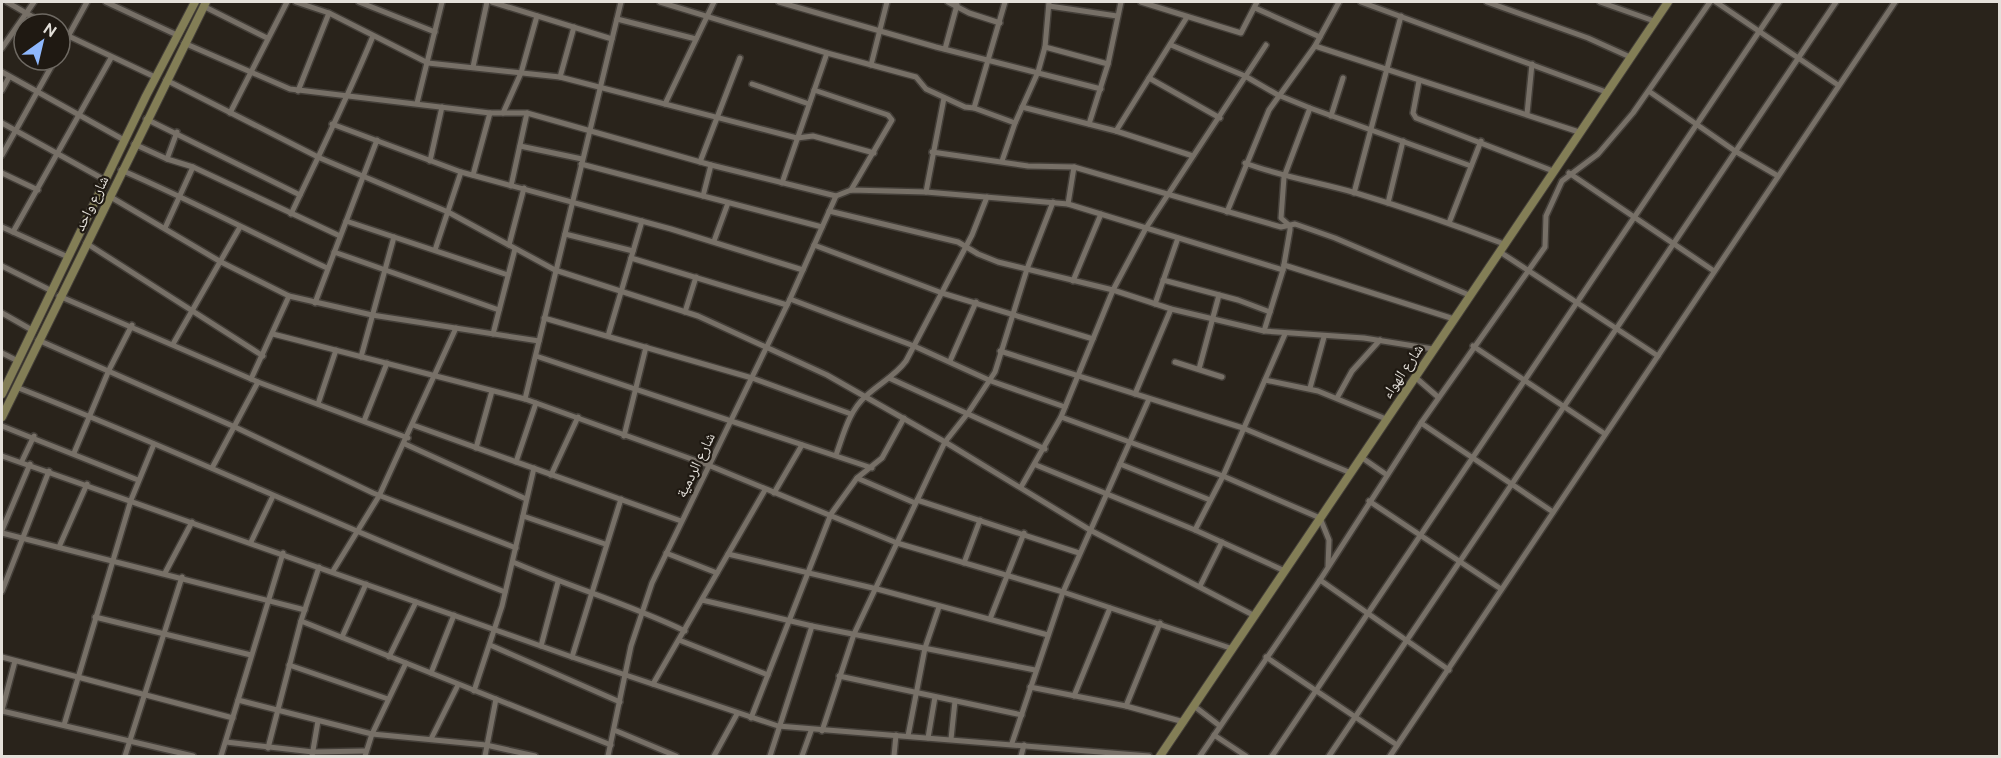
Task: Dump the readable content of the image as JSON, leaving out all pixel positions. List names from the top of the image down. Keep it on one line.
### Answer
{"streets":{"street":["شارع واحد","شارع الهواء","شارع الردمية"]},"north":"top right"}
